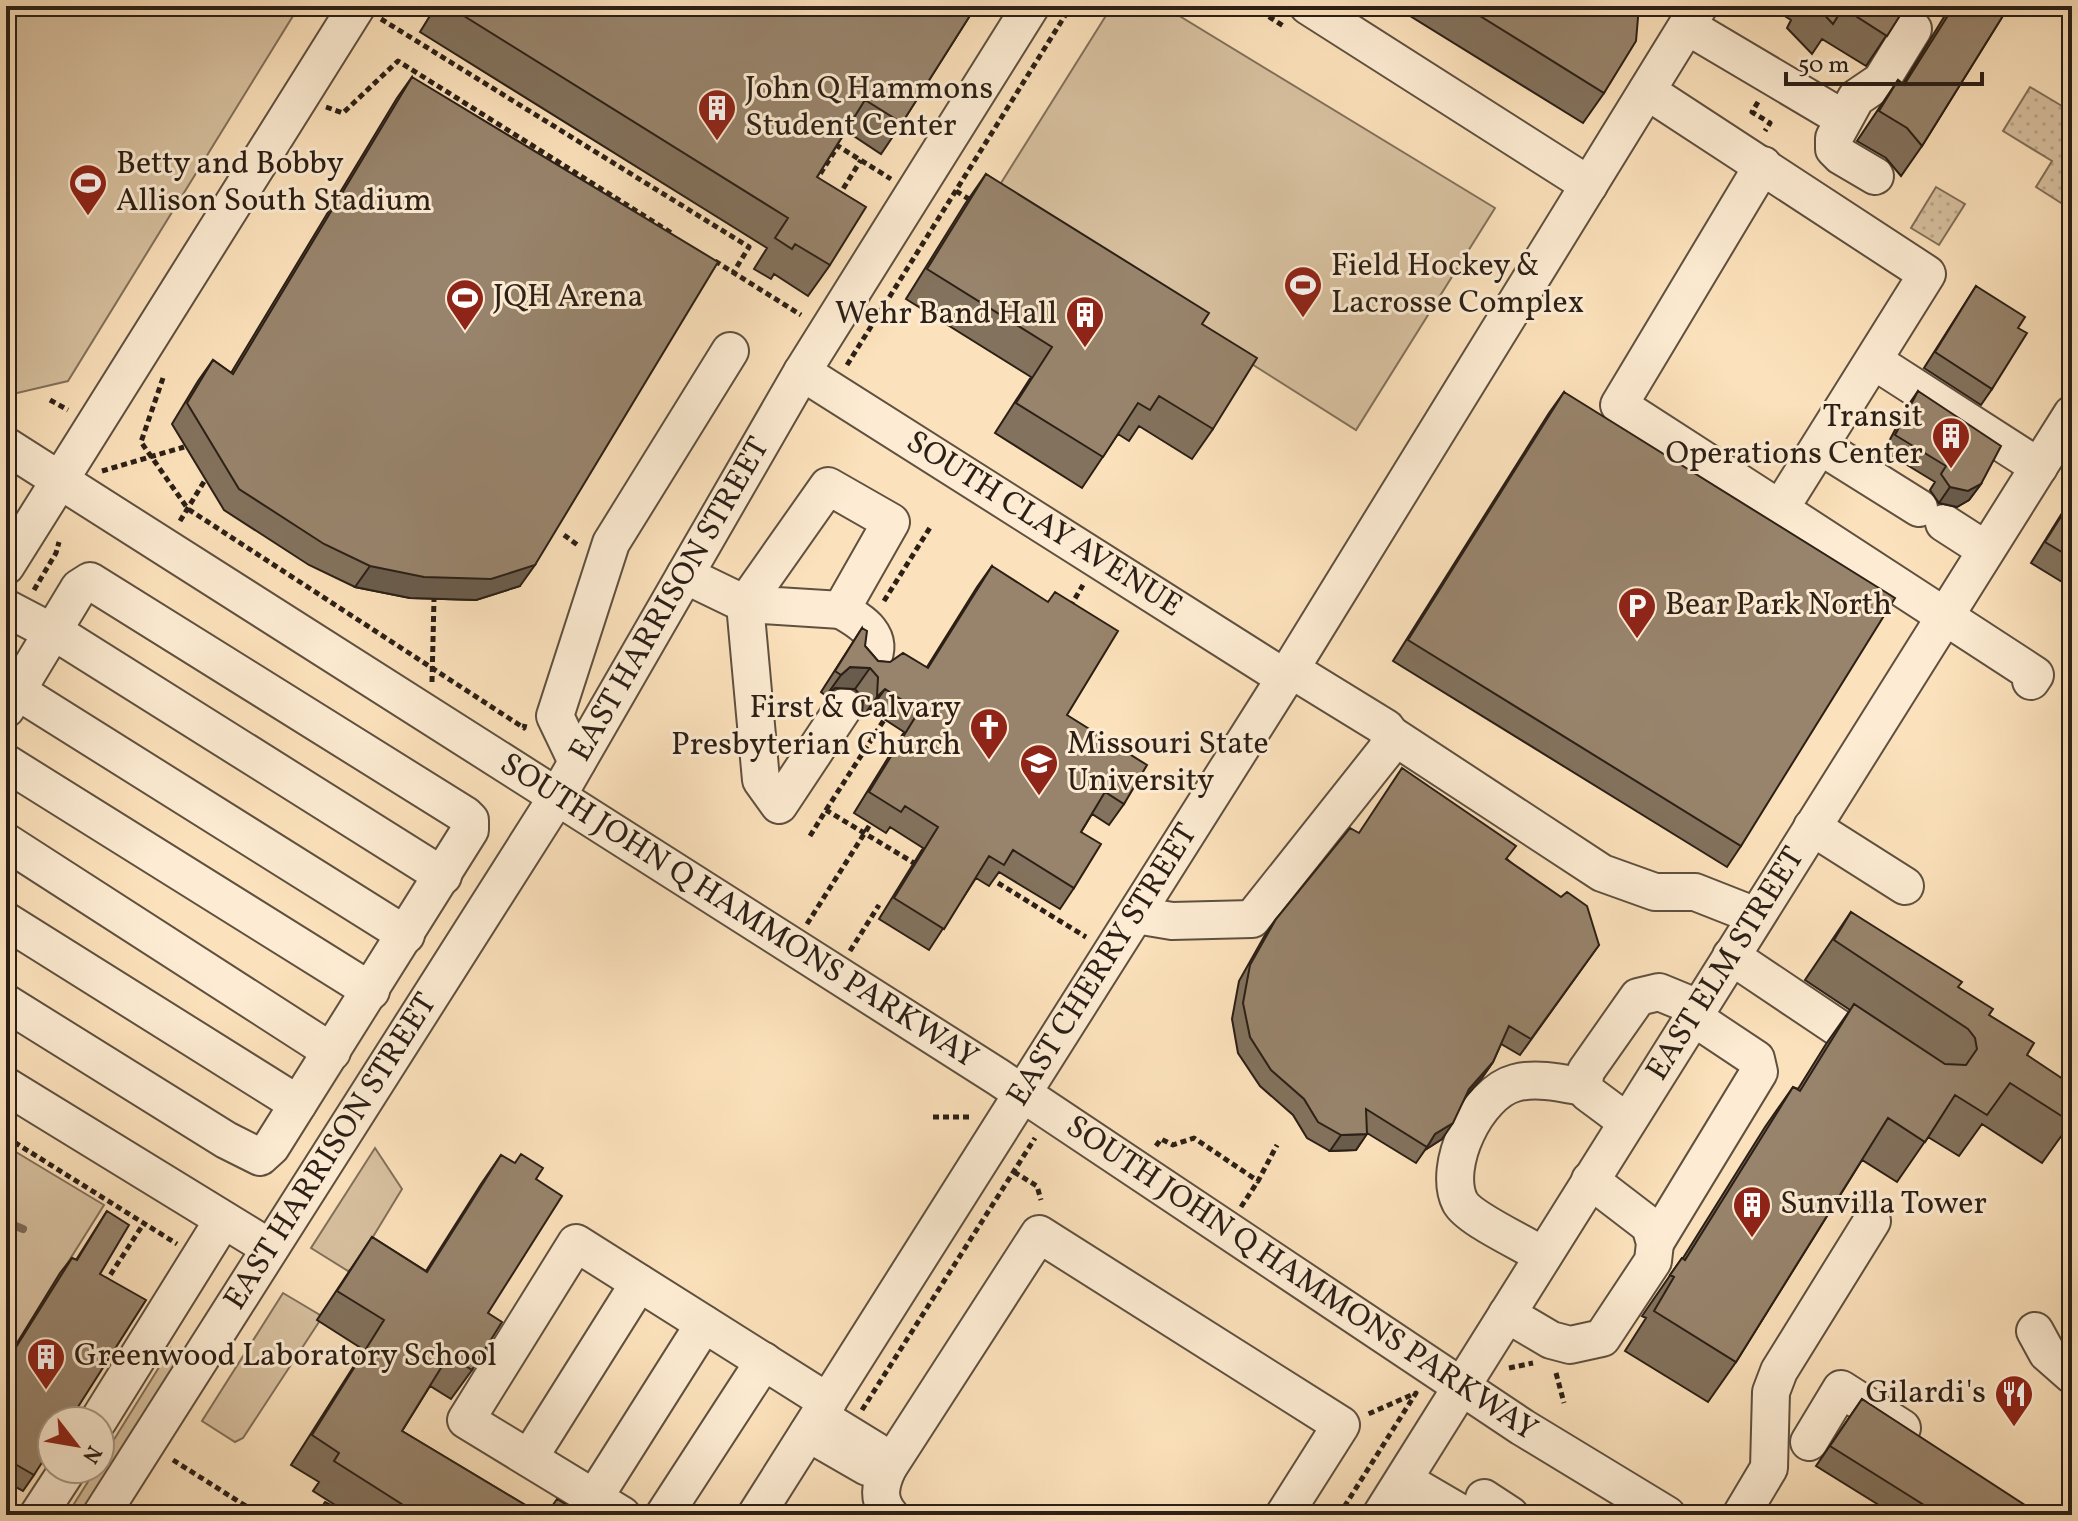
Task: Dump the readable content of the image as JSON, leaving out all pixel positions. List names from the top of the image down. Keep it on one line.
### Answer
{"streets":{"street":["SOUTH CLAY AVENUE","EAST HARRISON STREET","SOUTH JOHN Q HAMMONS PARKWAY","EAST ELM STREET","EAST CHERRY STREET"]},"crossings":[["SOUTH CLAY AVENUE","EAST HARRISON STREET"],["SOUTH CLAY AVENUE","EAST ELM STREET"],["SOUTH CLAY AVENUE","EAST CHERRY STREET"],["EAST HARRISON STREET","SOUTH JOHN Q HAMMONS PARKWAY"],["SOUTH JOHN Q HAMMONS PARKWAY","EAST ELM STREET"],["SOUTH JOHN Q HAMMONS PARKWAY","EAST CHERRY STREET"]],"places":{"building":["John Q Hammons Student Center","Wehr Band Hall","Transit Operations Center","Sunvilla Tower","Greenwood Laboratory School"],"sports":["Betty and Bobby Allison South Stadium","Field Hockey & Lacrosse Complex","JQH Arena"],"parking":["Bear Park North"],"church":["First & Calvary Presbyterian Church"],"school or university":["Missouri State University"],"restaurant":["Gilardi's"]},"scale_bar":"50 m","north":"bottom right"}
